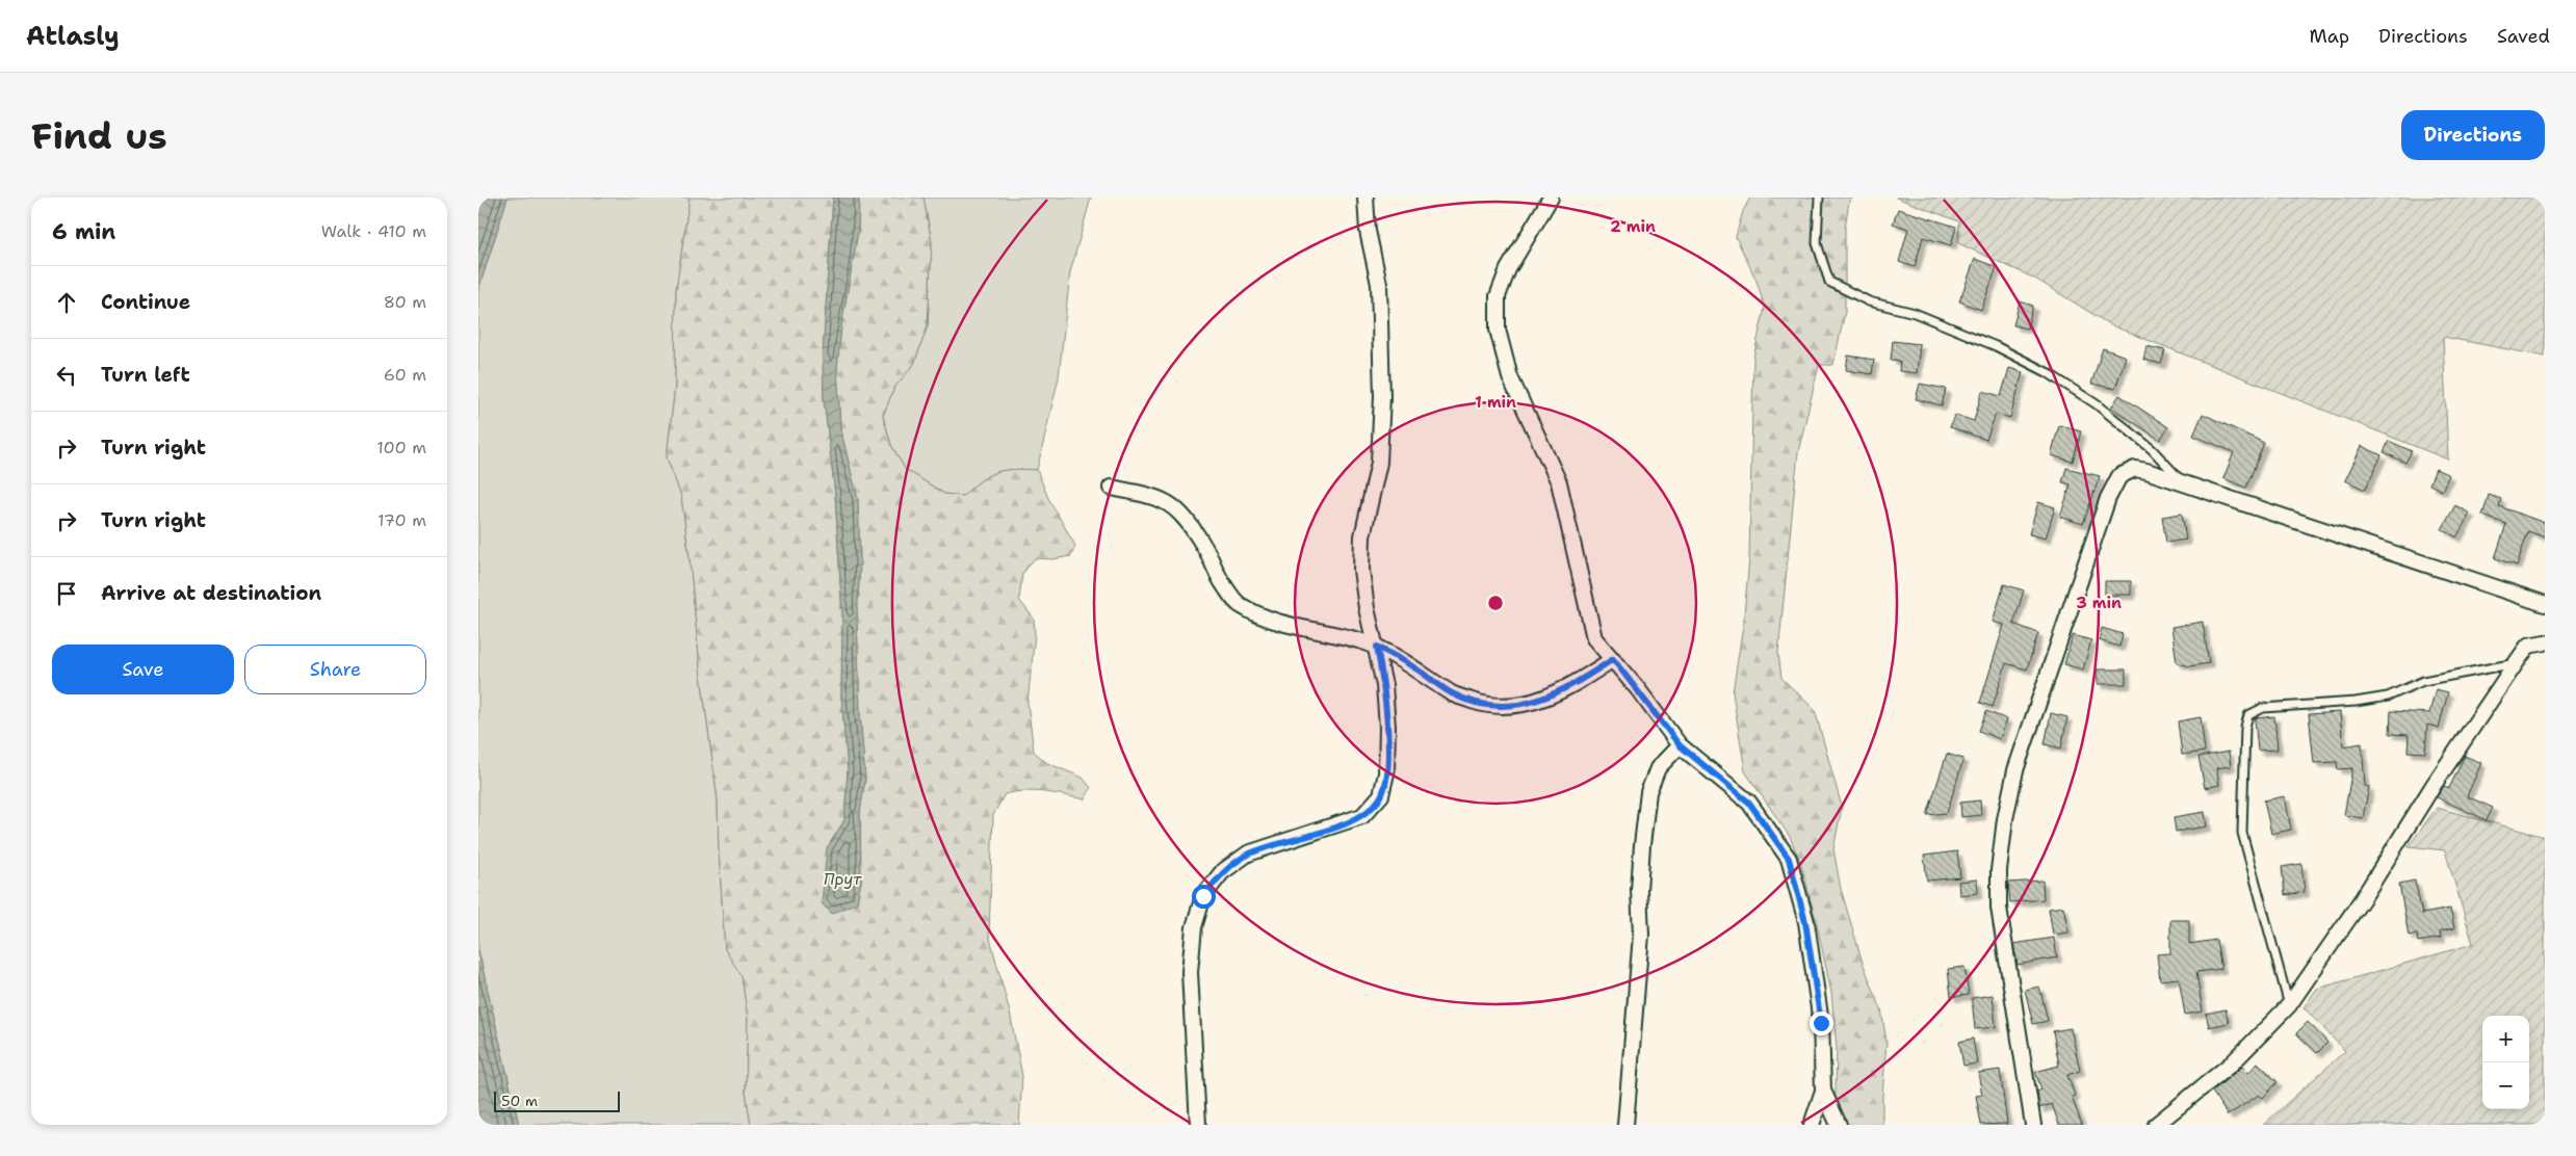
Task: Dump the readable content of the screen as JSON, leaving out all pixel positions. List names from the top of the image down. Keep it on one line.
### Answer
{"water":["Прут"],"scale_bar":"50 m","page":{"header":"Atlasly","nav":["Map","Directions","Saved"],"buttons":["Directions",["Save","Share"]],"title":"Find us","heading":["6 min","Walk · 410 m"],"list":[["Continue","80 m"],["Turn left","60 m"],["Turn right","100 m"],["Turn right","170 m"],"Arrive at destination"],"map_buttons":["+","−"],"scale":"50 m"},"rings":["2 min","1 min","3 min"]}
